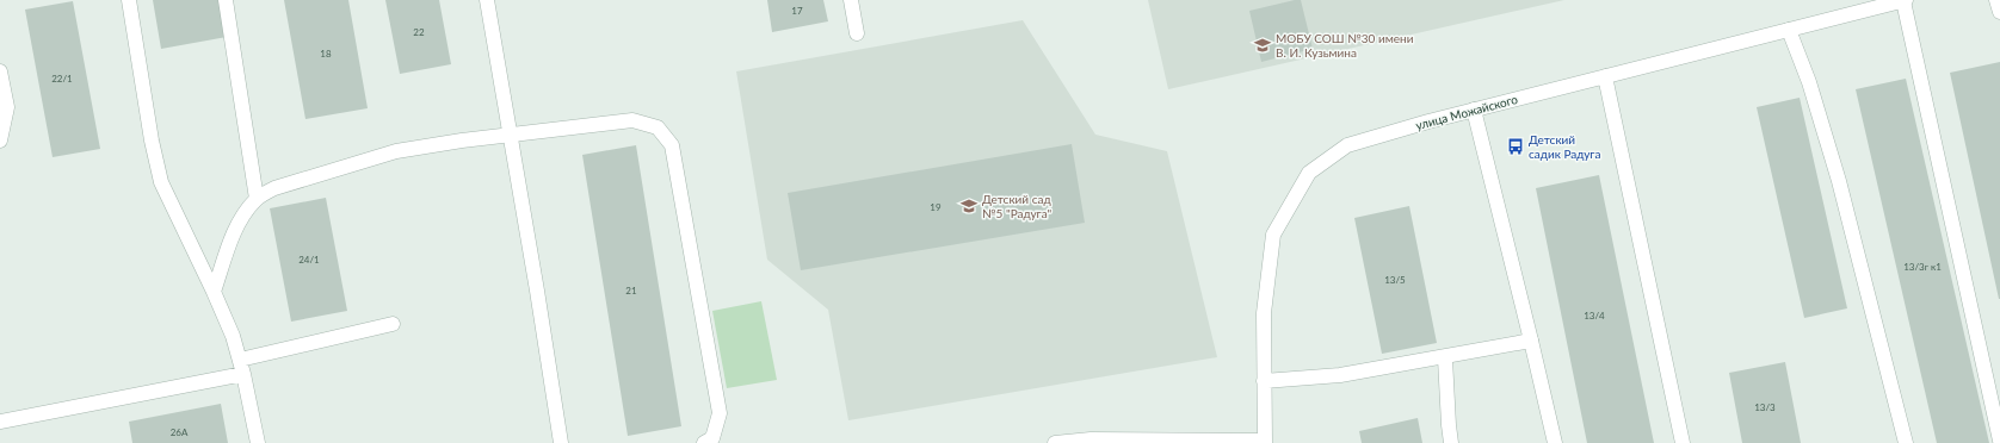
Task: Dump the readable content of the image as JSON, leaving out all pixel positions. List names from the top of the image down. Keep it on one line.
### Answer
{"streets":{"street":["улица Можайского"]},"places":{"school or university":["МОБУ СОШ №30 имени В. И. Кузьмина","Детский сад №5 \"Радуга\""],"bus stop":["Детский садик Радуга"]},"house_numbers":["17","22","18","22/1","19","24/1","13/3г к1","13/5","21","13/4","13/3","26А"]}
